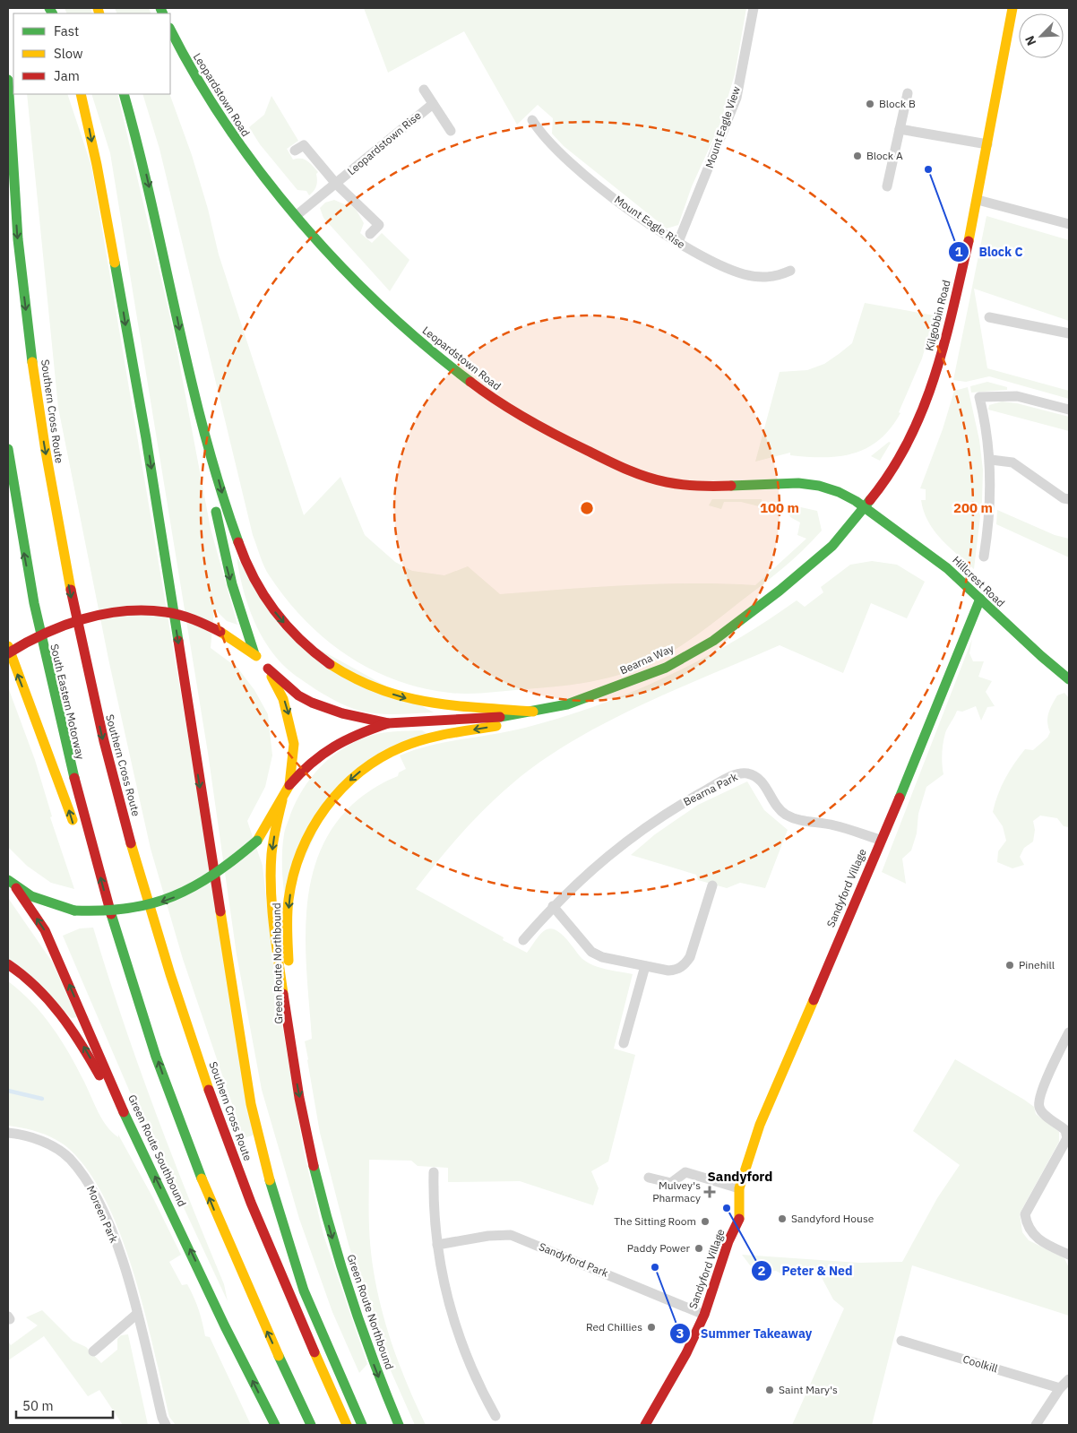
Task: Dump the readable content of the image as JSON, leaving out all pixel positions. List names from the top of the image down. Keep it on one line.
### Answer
{"streets":{"main road":["Leopardstown Road","Kilgobbin Road","Southern Cross Route","Hillcrest Road","Bearna Way","South Eastern Motorway","Sandyford Village","Green Route Northbound","Green Route Southbound"],"street":["Mount Eagle View","Leopardstown Rise","Mount Eagle Rise","Bearna Park","Moreen Park","Sandyford Park","Coolkill"]},"crossings":[["Leopardstown Road","Leopardstown Rise"],["Leopardstown Road","Kilgobbin Road"],["Leopardstown Road","Hillcrest Road"],["Leopardstown Road","Bearna Way"],["Mount Eagle View","Mount Eagle Rise"],["Kilgobbin Road","Hillcrest Road"],["Kilgobbin Road","Bearna Way"],["Hillcrest Road","Bearna Way"],["Hillcrest Road","Sandyford Village"],["Bearna Way","Green Route Northbound"],["Bearna Park","Sandyford Village"],["Sandyford Village","Sandyford Park"]],"districts":["Sandyford"],"places":{"other":["Block B","Block A","Block C","Pinehill","Peter & Ned","Sandyford House","The Sitting Room","Paddy Power","Summer Takeaway","Red Chillies","Saint Mary's"],"health":["Mulvey's Pharmacy"]},"legend":["Fast","Slow","Jam"],"scale_bar":"50 m","north":"bottom left","rings":["100 m","200 m"]}
